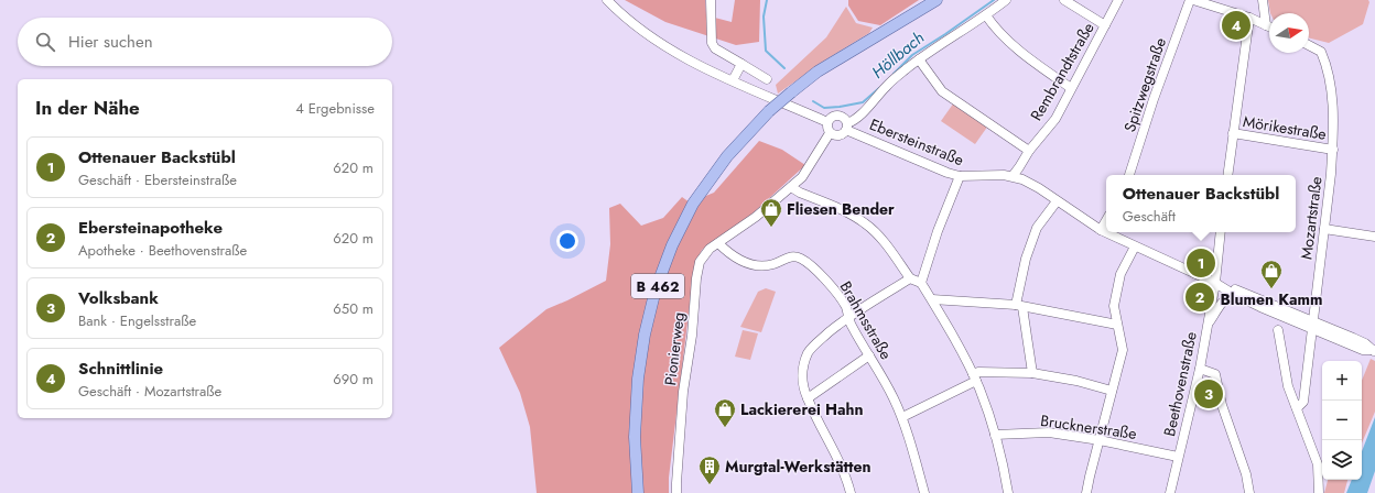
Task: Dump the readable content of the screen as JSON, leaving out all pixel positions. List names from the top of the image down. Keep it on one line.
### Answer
{"streets":{"main road":["B 462"],"street":["Rembrandtstraße","Spitzwegstraße","Mörikestraße","Ebersteinstraße","Mozartstraße","Brahmsstraße","Pionierweg","Beethovenstraße","Brucknerstraße"]},"crossings":[["Rembrandtstraße","Ebersteinstraße"],["Mörikestraße","Mozartstraße"],["Ebersteinstraße","Mozartstraße"],["Ebersteinstraße","Pionierweg"],["Ebersteinstraße","Beethovenstraße"],["Brahmsstraße","Pionierweg"],["Beethovenstraße","Brucknerstraße"]],"water":["Höllbach"],"places":{"shop":["Fliesen Bender","Blumen Kamm","Lackiererei Hahn"],"building":["Murgtal-Werkstätten"]},"north":"right","page":{"pins":["4","1","2","3"],"search":"Hier suchen","heading":["In der Nähe","4 Ergebnisse"],"list":[{"mark":"1","name":"Ottenauer Backstübl","note":"Geschäft · Ebersteinstraße","value":"620 m"},{"mark":"2","name":"Ebersteinapotheke","note":"Apotheke · Beethovenstraße","value":"620 m"},{"mark":"3","name":"Volksbank","note":"Bank · Engelsstraße","value":"650 m"},{"mark":"4","name":"Schnittlinie","note":"Geschäft · Mozartstraße","value":"690 m"}],"popup":["Ottenauer Backstübl","Geschäft"],"map_buttons":["+","−"]}}
